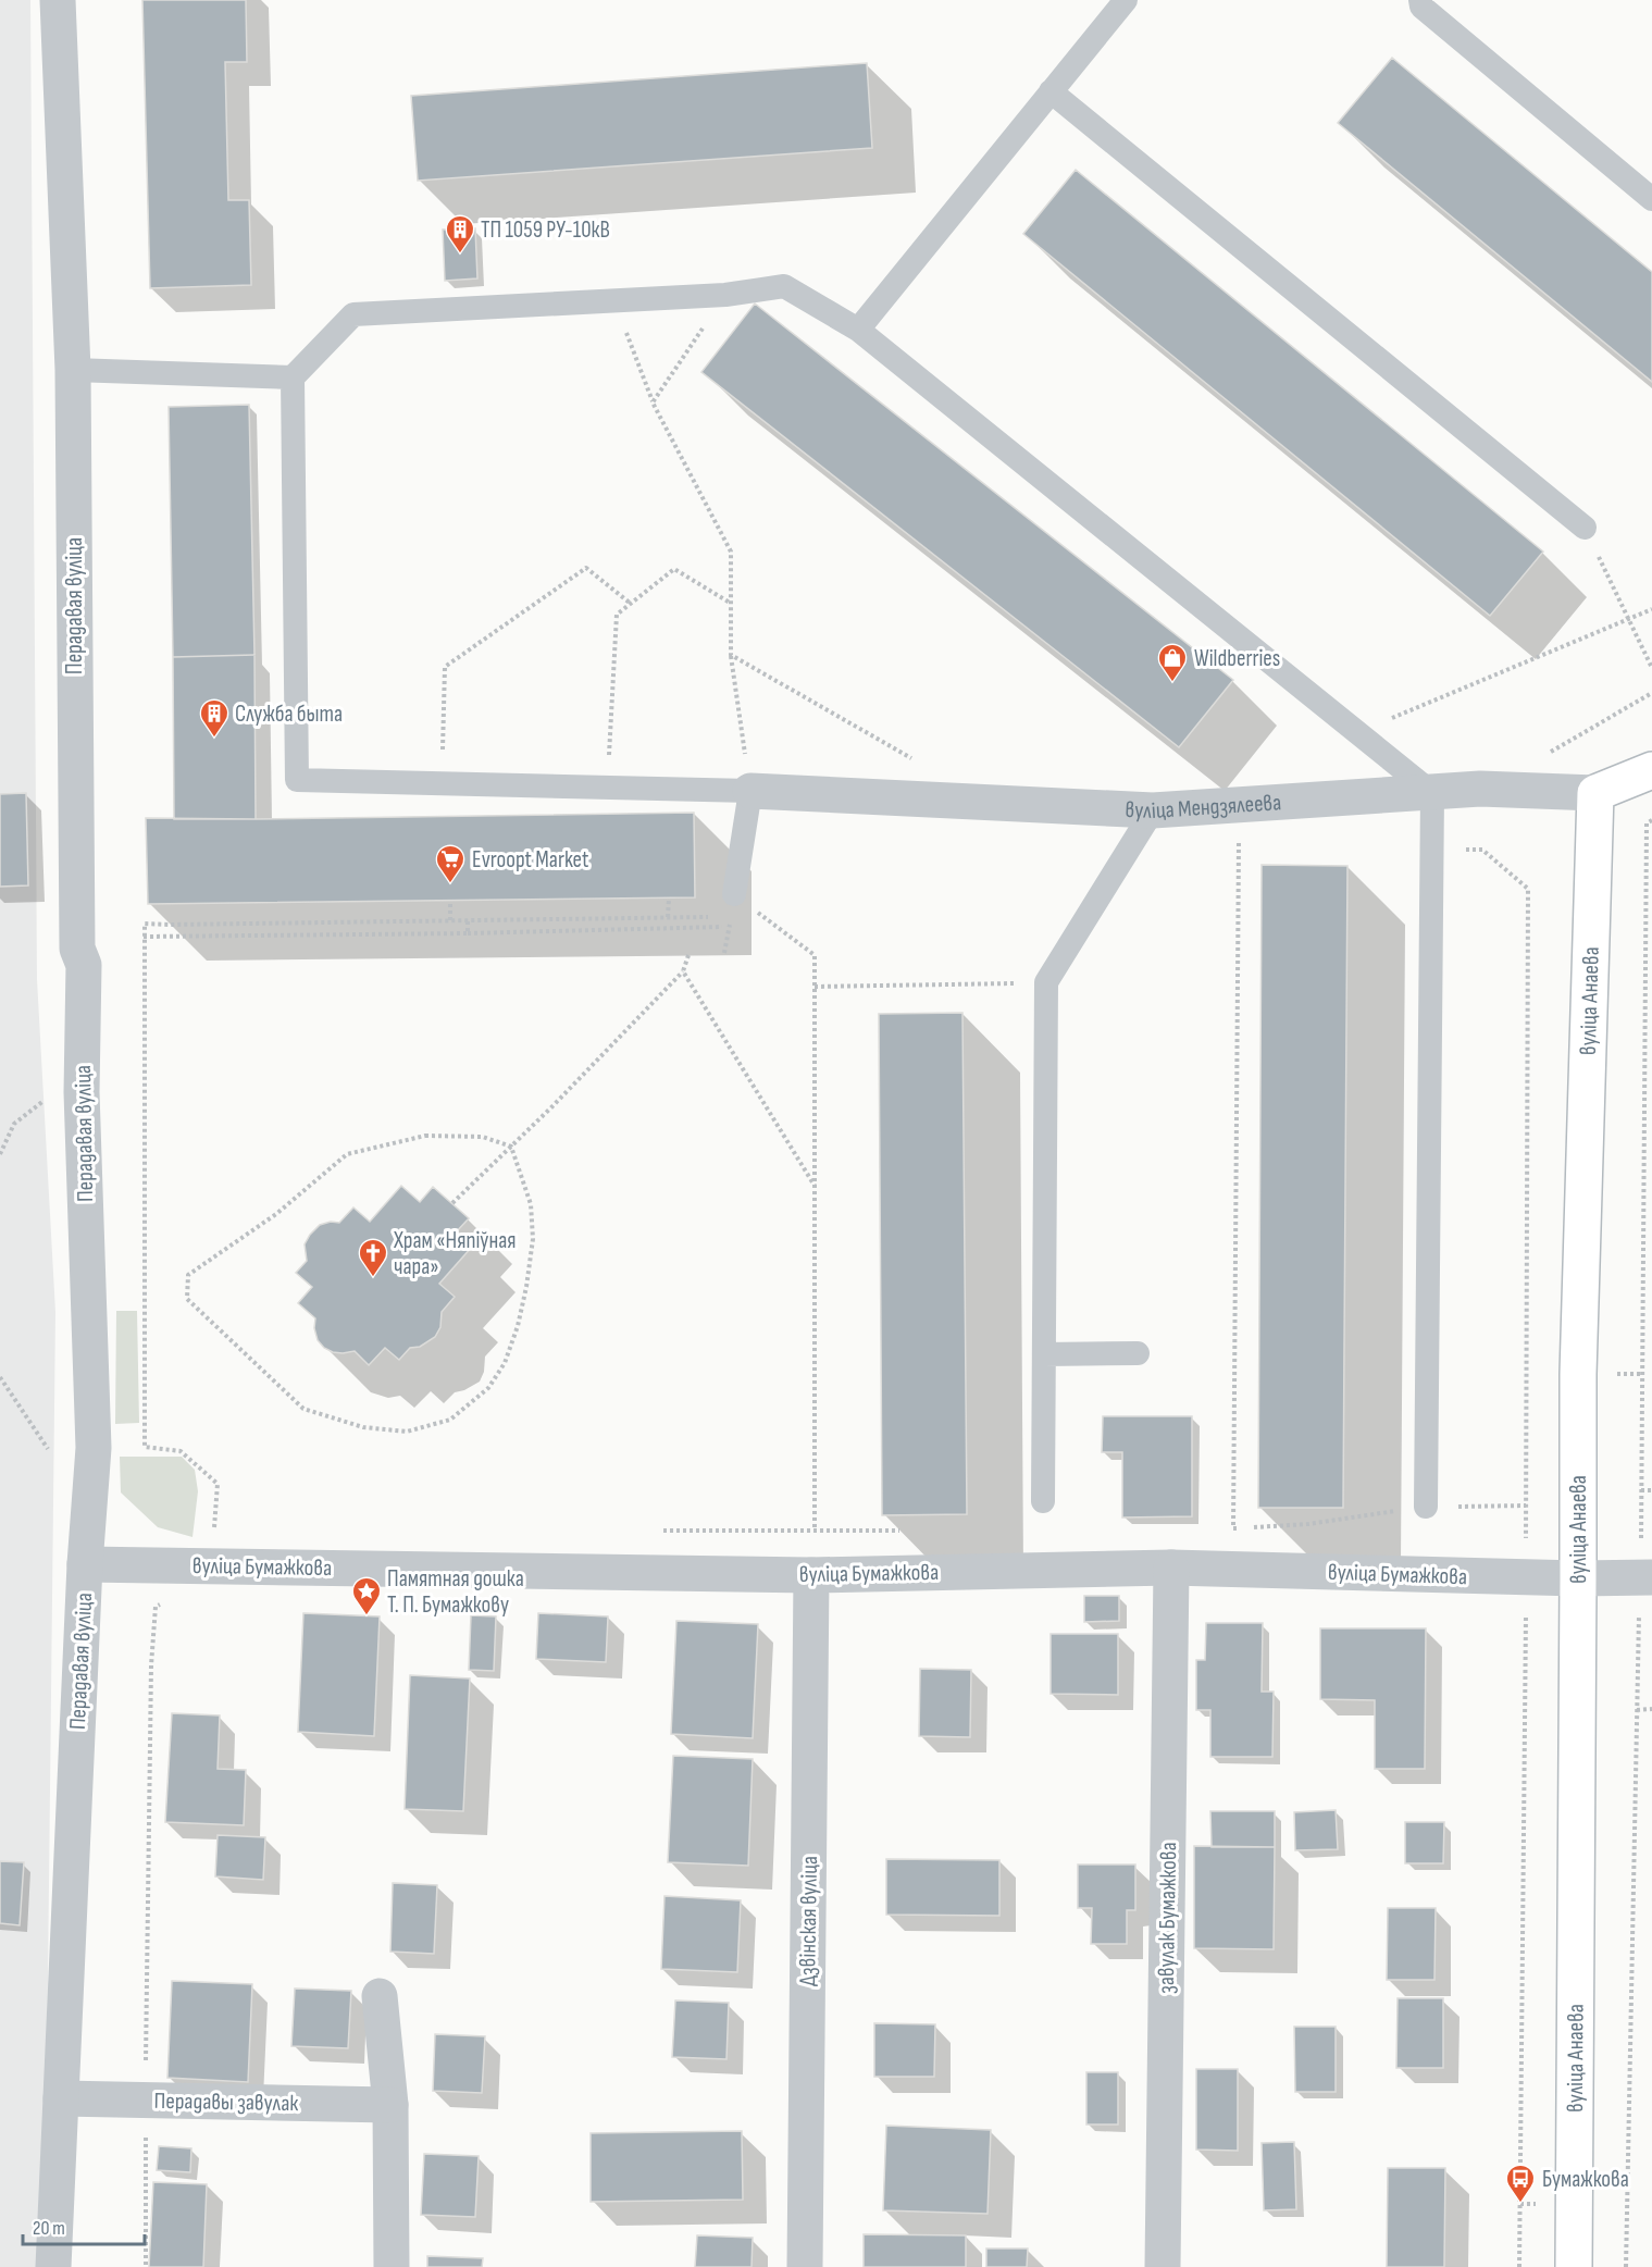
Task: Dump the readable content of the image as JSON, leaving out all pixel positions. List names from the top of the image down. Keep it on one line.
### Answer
{"streets":{"street":["Перадавая вуліца","вуліца Мендзялеева","вуліца Анаева","вуліца Бумажкова","завулак Бумажкова","Дзвінская вуліца","Перадавы завулак"]},"crossings":[["Перадавая вуліца","вуліца Бумажкова"],["Перадавая вуліца","Перадавы завулак"],["вуліца Мендзялеева","вуліца Анаева"],["вуліца Анаева","вуліца Бумажкова"],["вуліца Бумажкова","завулак Бумажкова"],["вуліца Бумажкова","Дзвінская вуліца"]],"places":{"building":["ТП 1059 РУ-10кВ","Служба быта"],"shop":["Wildberries"],"supermarket":["Evroopt Market"],"church":["Храм «Няпіўная чара»"],"place":["Памятная дошка Т. П. Бумажкову"],"bus stop":["Бумажкова"]},"scale_bar":"20 m"}
